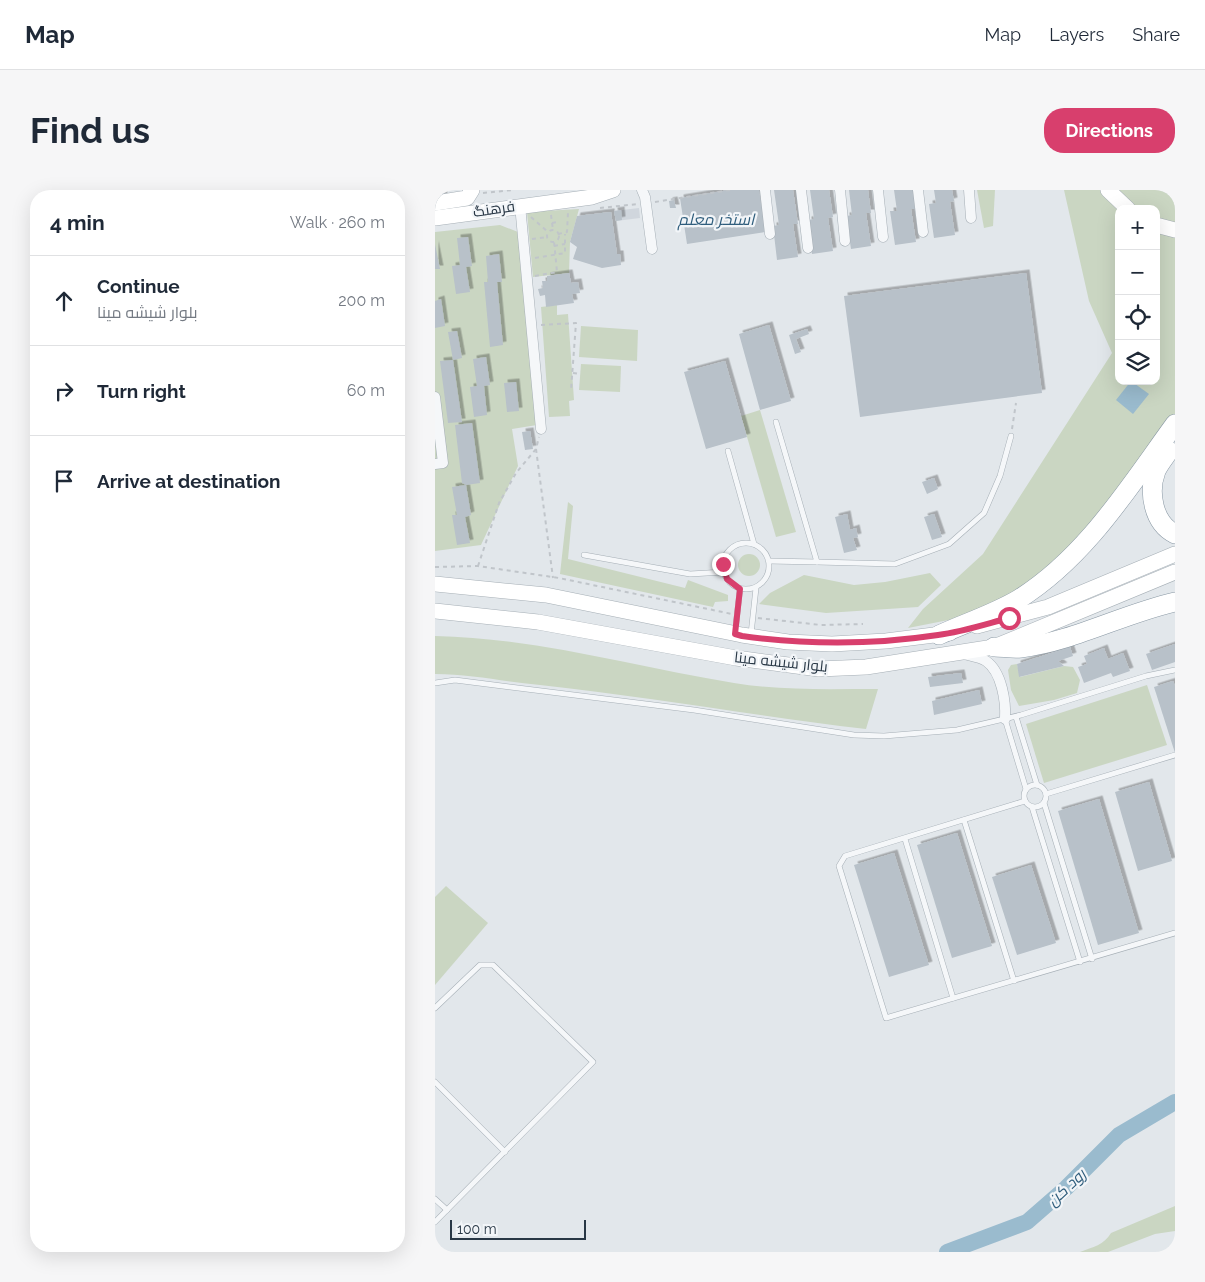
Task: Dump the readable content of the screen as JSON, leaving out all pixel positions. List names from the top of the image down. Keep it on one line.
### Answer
{"streets":{"main road":["فرهنگ","بلوار شیشه مینا"]},"water":["استخر معلم","رود کن"],"scale_bar":"100 m","page":{"header":"Map","nav":["Map","Layers","Share"],"buttons":"Directions","title":"Find us","heading":["4 min","Walk · 260 m"],"map_buttons":["+","−"],"list":[["Continue","بلوار شیشه مینا","200 m"],["Turn right","60 m"],"Arrive at destination"],"scale":"100 m"}}
